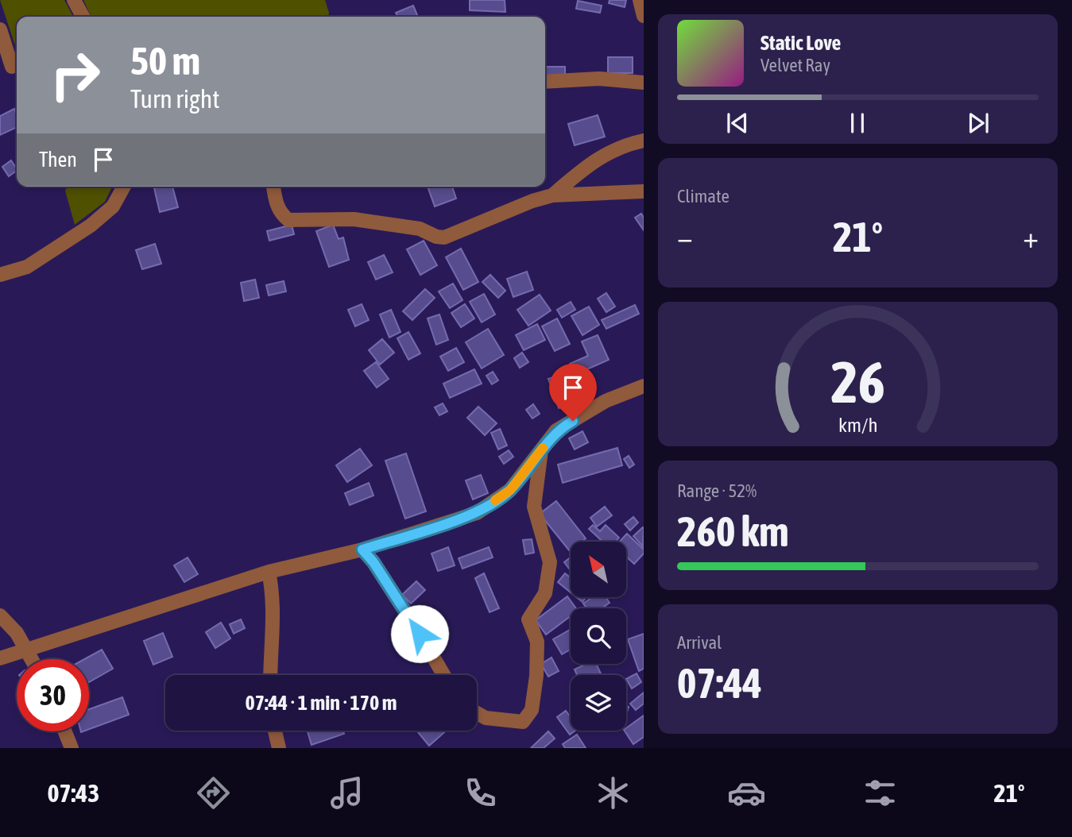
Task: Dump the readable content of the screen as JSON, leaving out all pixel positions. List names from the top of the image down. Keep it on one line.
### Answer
{"north":"top left","page":{"turn":["50 m","Turn right"],"song":["Static Love","Velvet Ray"],"then":"Then","tile":["Climate",["Range · 52%","260 km"],["Arrival","07:44"]],"heat":["−","21°","+"],"limit":"30","trip":"07:44 · 1 min · 170 m","tabs":["07:43","21°"],"gauge":["26","km/h"]}}
